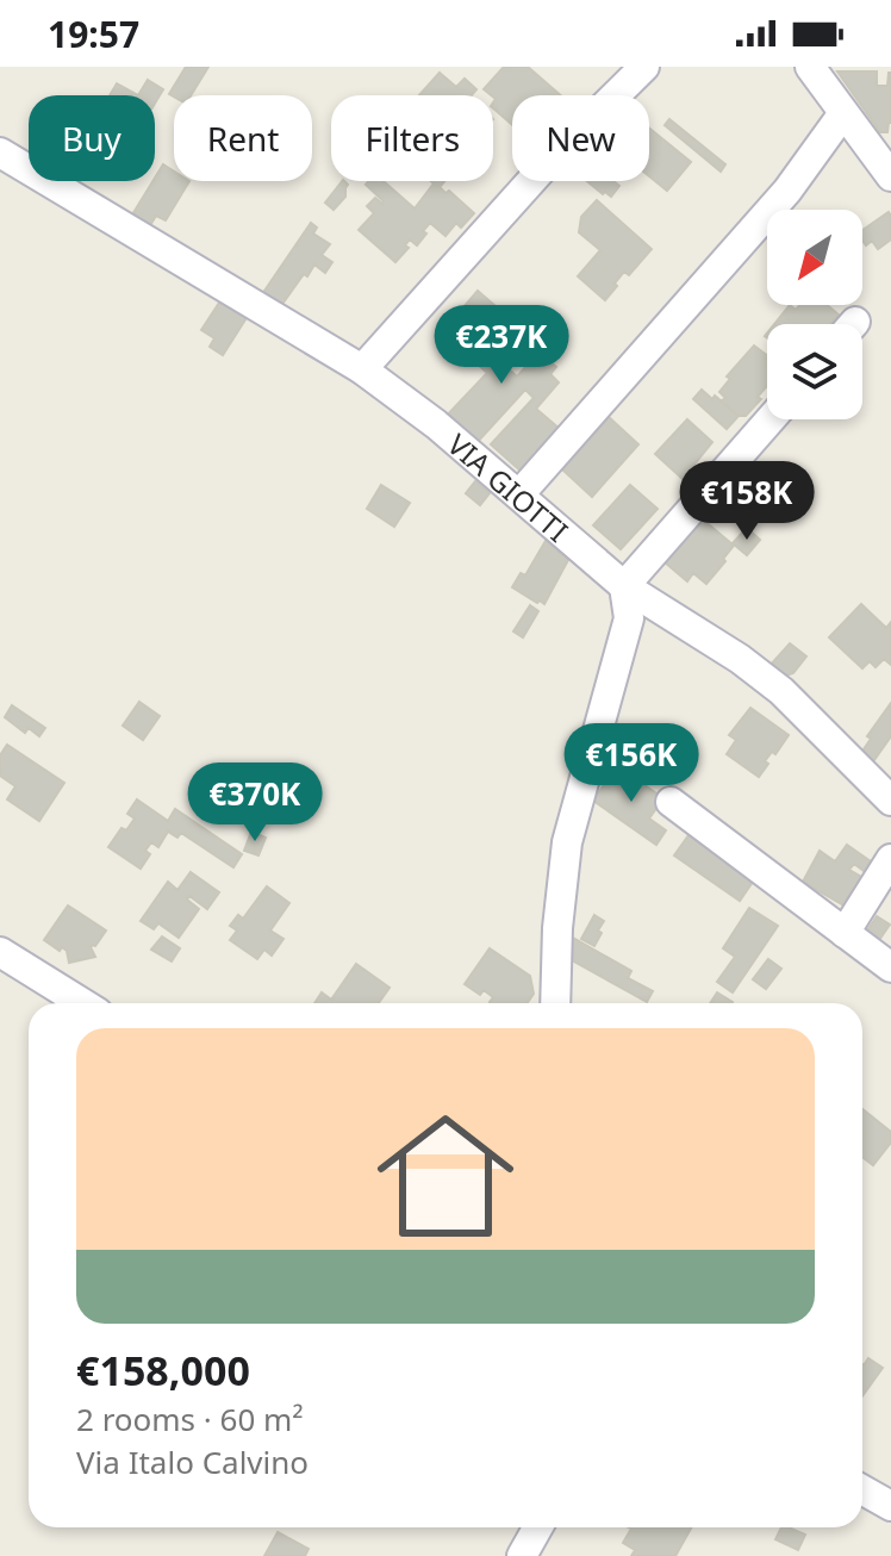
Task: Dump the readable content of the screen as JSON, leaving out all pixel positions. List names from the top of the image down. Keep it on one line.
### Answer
{"streets":{"street":["VIA GIOTTI"]},"north":"bottom left","page":{"status":"19:57","chip":["Buy","Rent","Filters","New"],"price":["€237K","€158K","€156K","€370K"],"list":[{"name":"€158,000","note":"2 rooms · 60 m² · Via Italo Calvino"}]}}
